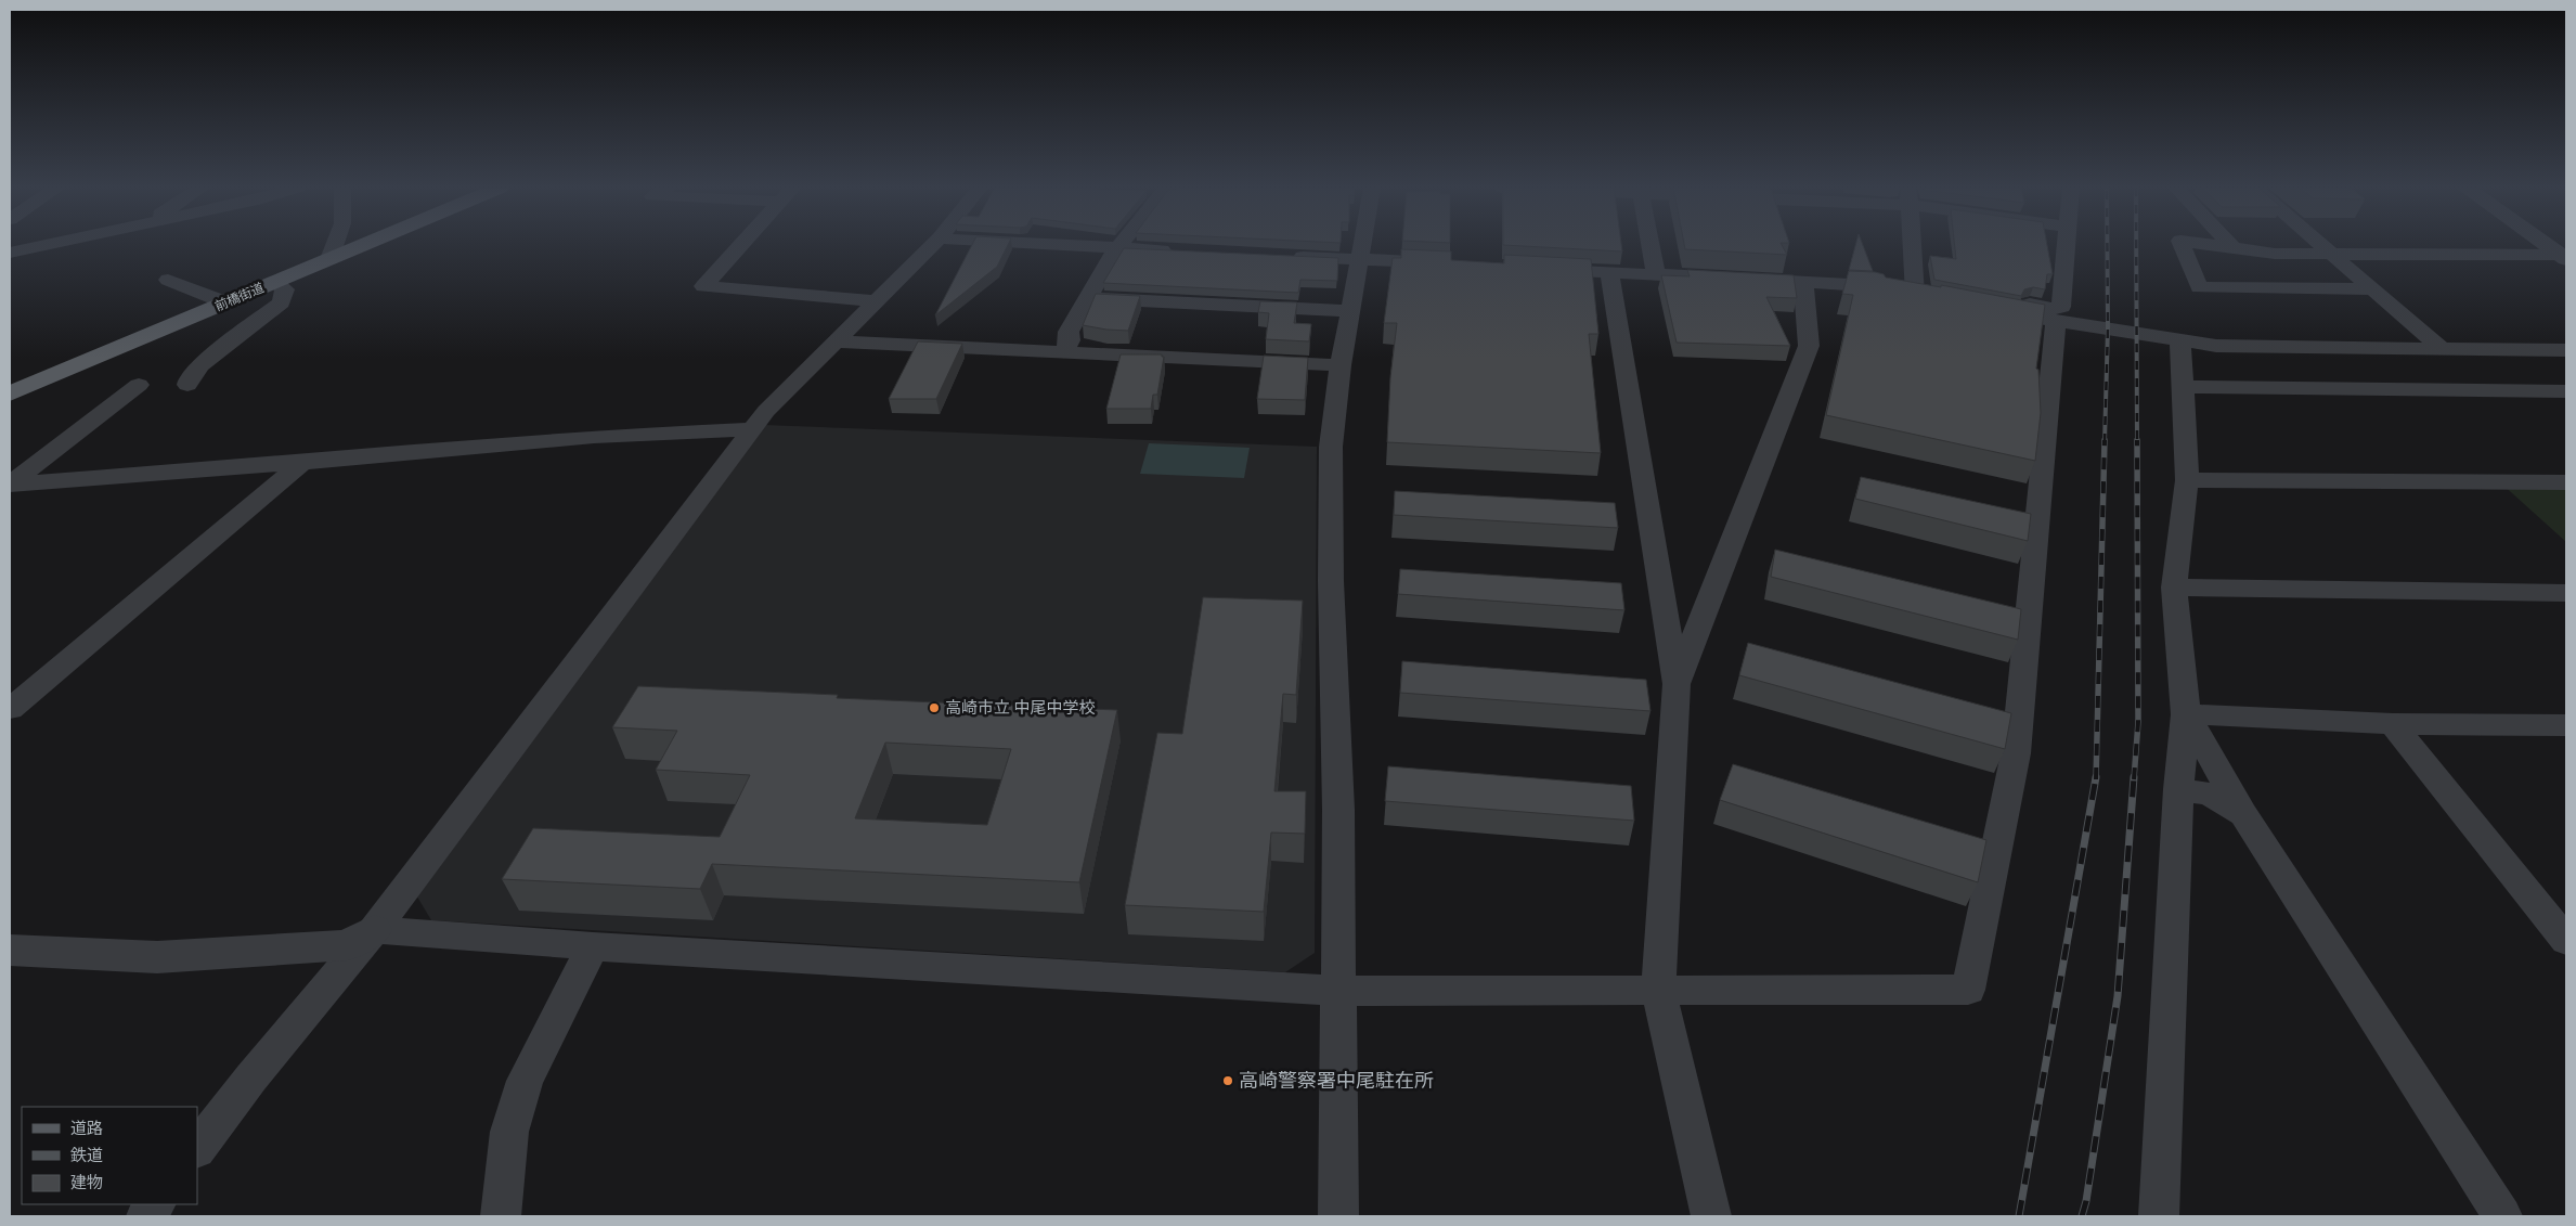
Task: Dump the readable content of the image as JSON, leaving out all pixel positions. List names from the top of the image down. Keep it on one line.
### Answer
{"streets":{"main road":["前橋街道"]},"places":["高崎市立 中尾中学校","高崎警察署中尾駐在所"],"legend":["道路","鉄道","建物"]}
